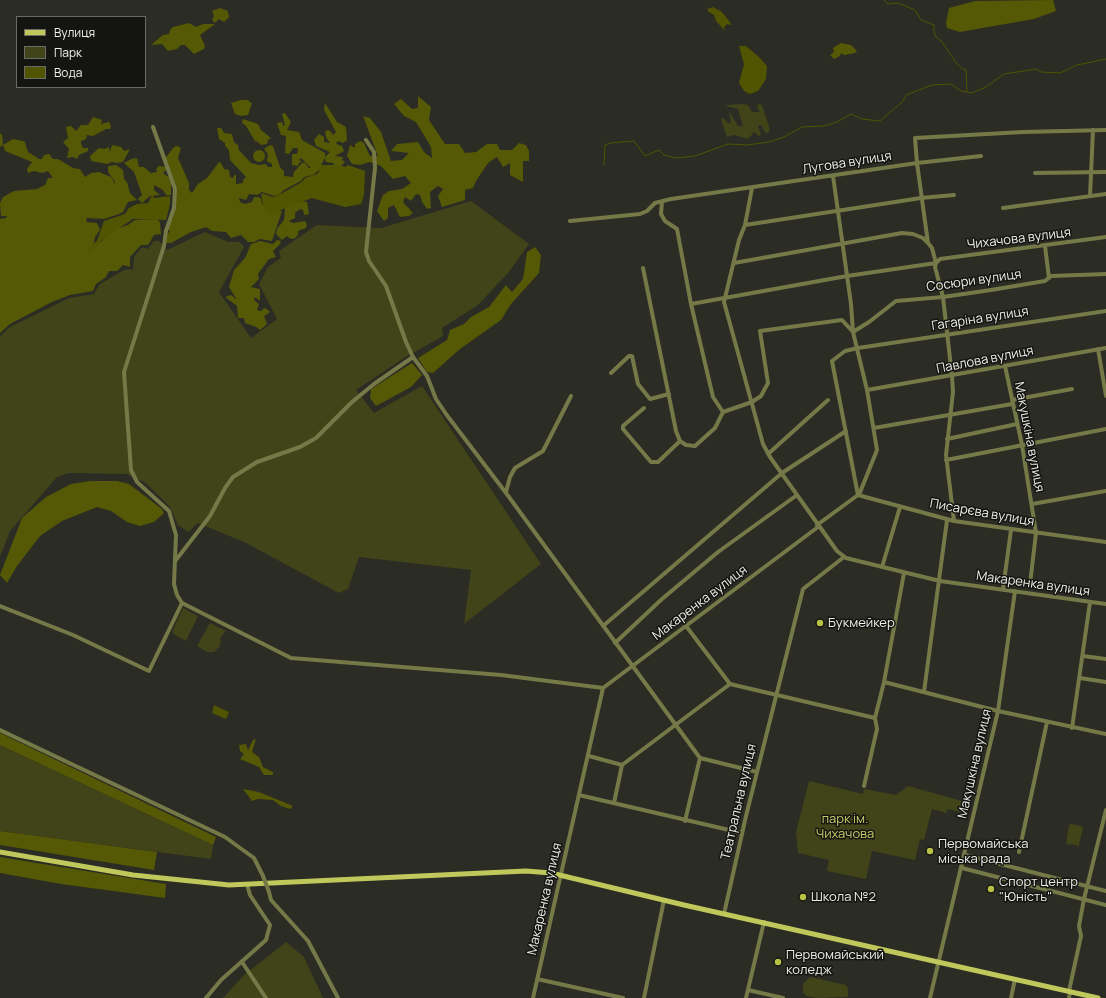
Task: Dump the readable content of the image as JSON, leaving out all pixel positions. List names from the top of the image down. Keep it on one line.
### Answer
{"streets":{"street":["Лугова вулиця","Чихачова вулиця","Сосюри вулиця","Гагаріна вулиця","Павлова вулиця","Макушкіна вулиця","Писарєва вулиця","Макаренка вулиця","Театральна вулиця"]},"crossings":[["Павлова вулиця","Макушкіна вулиця"],["Макушкіна вулиця","Писарєва вулиця"],["Макушкіна вулиця","Макаренка вулиця"],["Макаренка вулиця","Театральна вулиця"]],"parks":["парк ім. Чихачова"],"places":["Букмейкер","Первомайська міська рада","Спорт центр \"Юність\"","Школа №2","Первомайський коледж"],"legend":["Вулиця","Парк","Вода"]}
